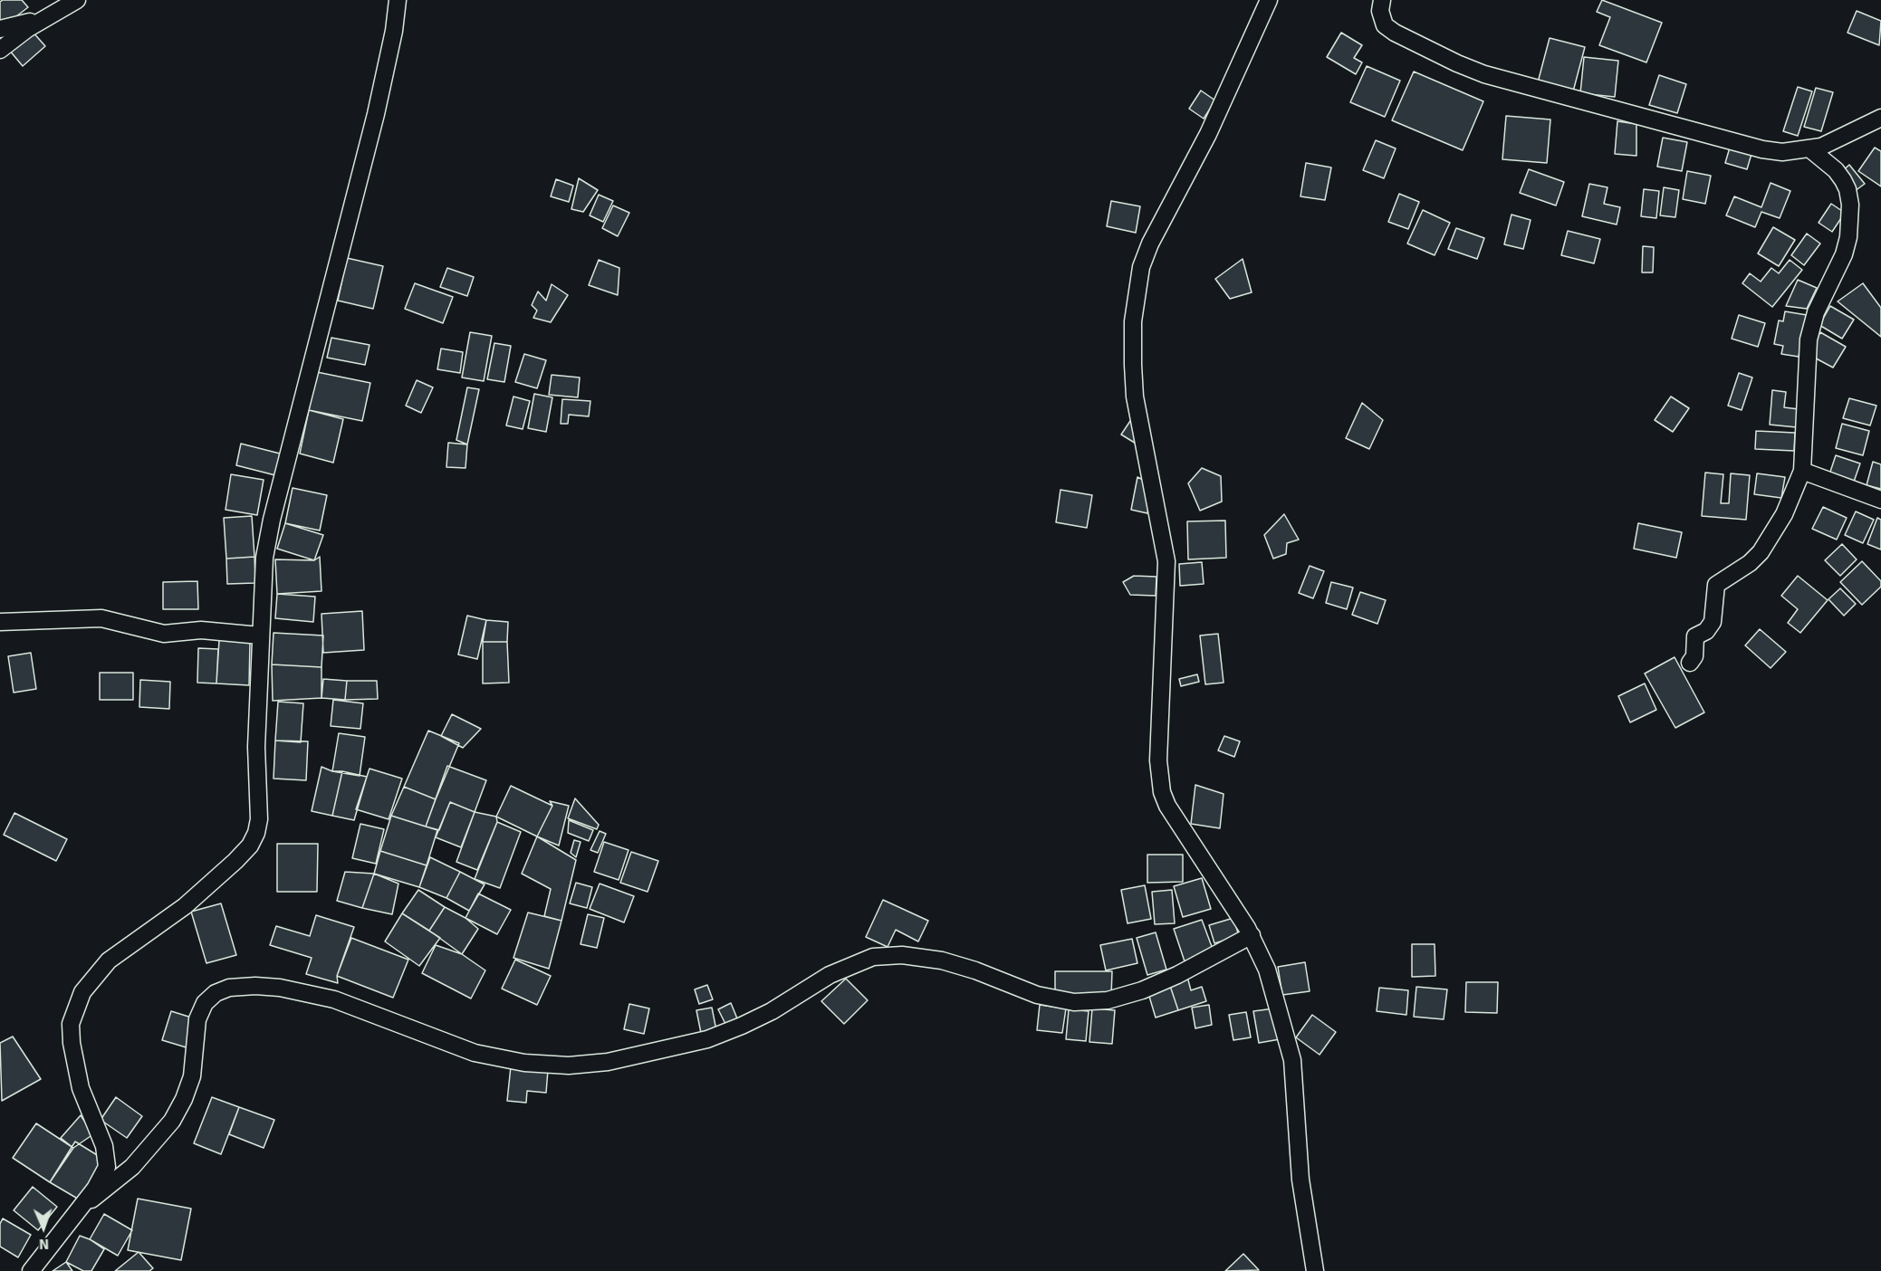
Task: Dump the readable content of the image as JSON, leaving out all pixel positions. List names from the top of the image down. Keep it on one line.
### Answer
{"north":"bottom"}
